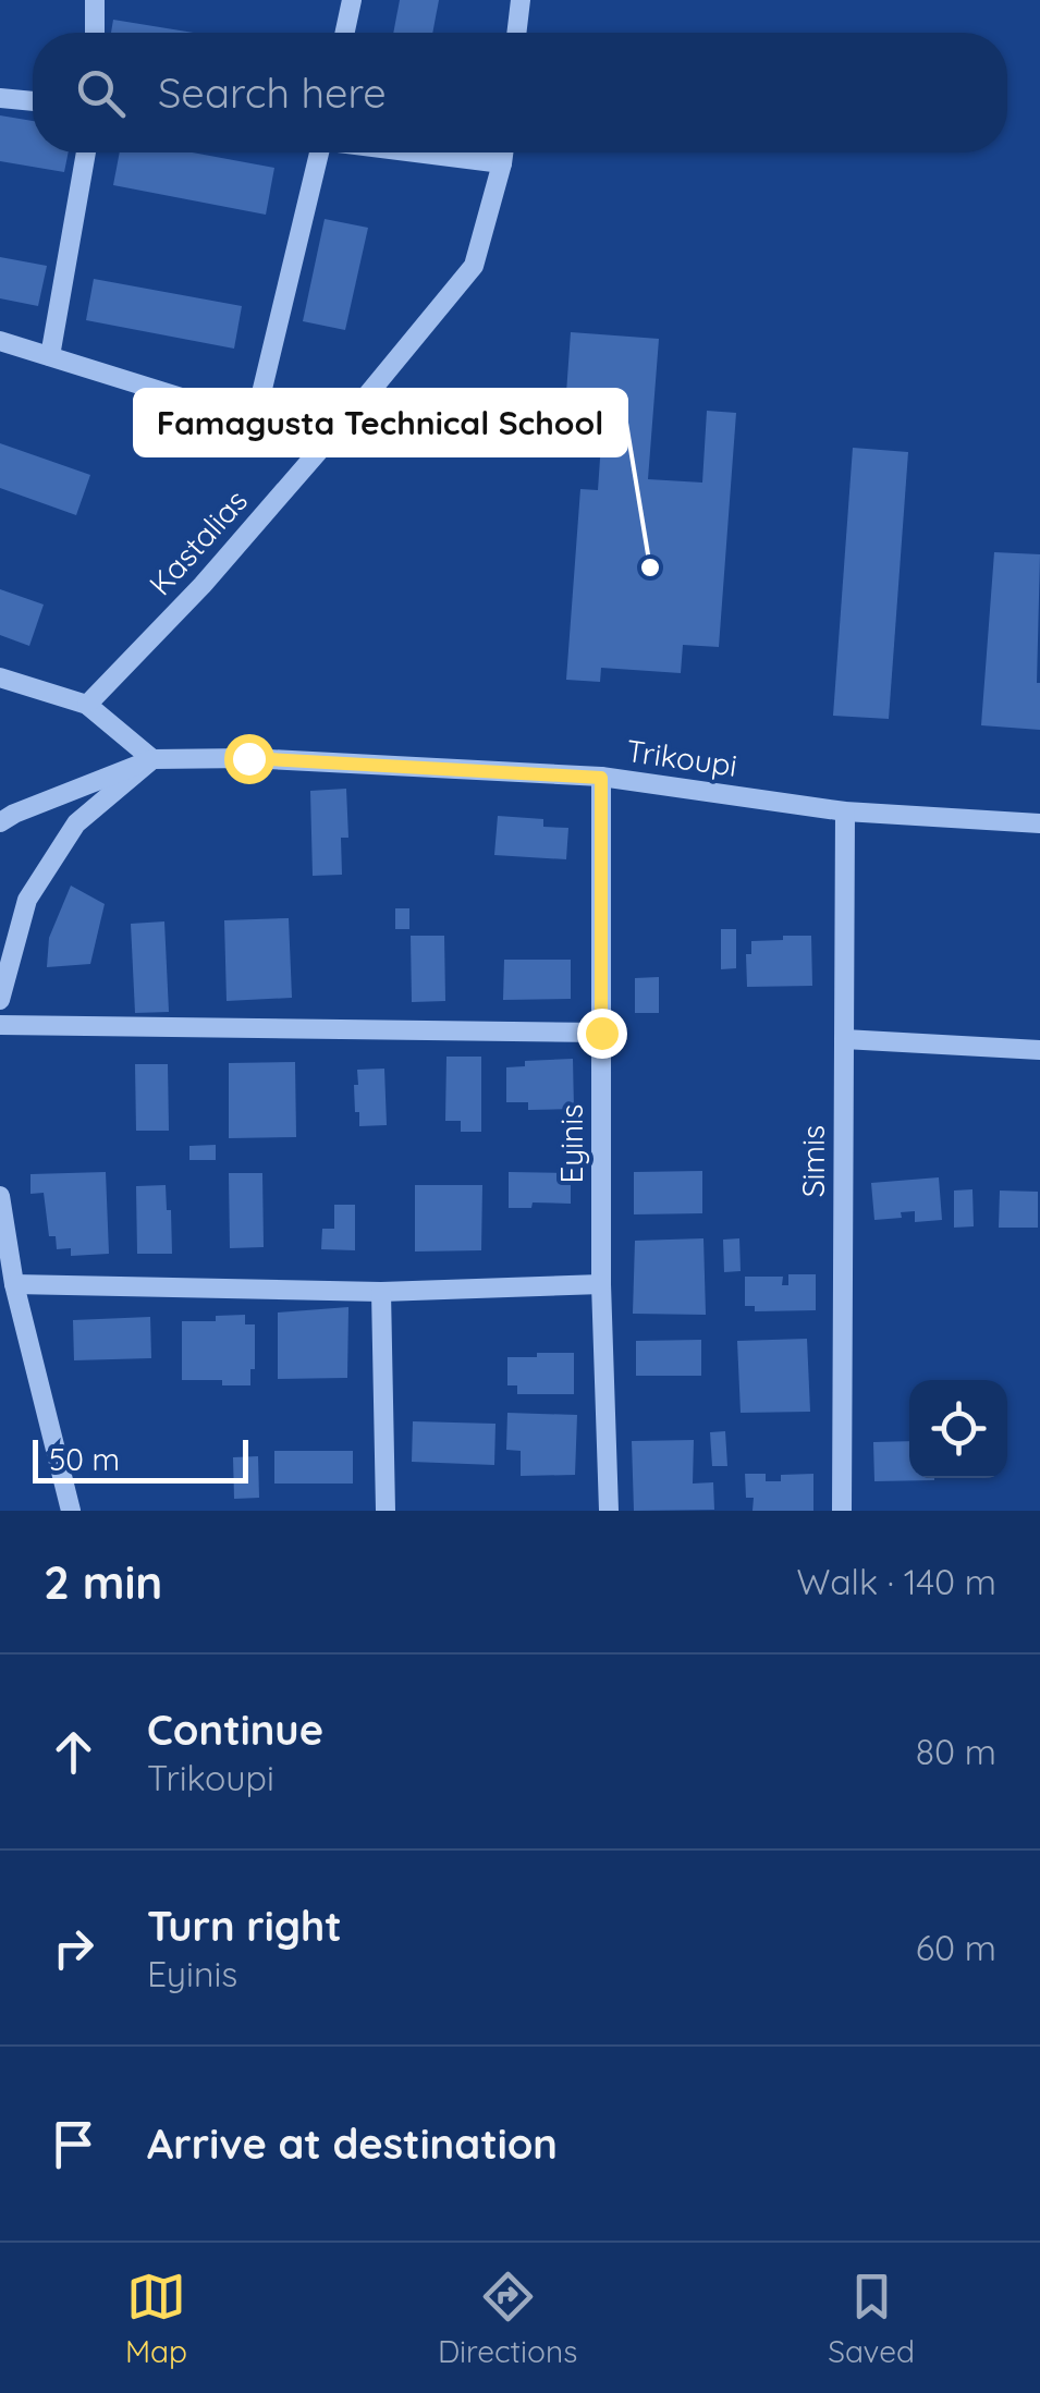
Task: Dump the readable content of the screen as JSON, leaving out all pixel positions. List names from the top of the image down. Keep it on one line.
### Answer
{"streets":{"street":["Kastalias","Trikoupi","Eyinis","Simis"]},"crossings":[["Trikoupi","Eyinis"],["Trikoupi","Simis"]],"places":["Famagusta Technical School"],"scale_bar":"50 m","page":{"search":"Search here","scale":"50 m","heading":["2 min","Walk · 140 m"],"list":[["Continue","Trikoupi","80 m"],["Turn right","Eyinis","60 m"],"Arrive at destination"],"nav":["Map","Directions","Saved"]}}
